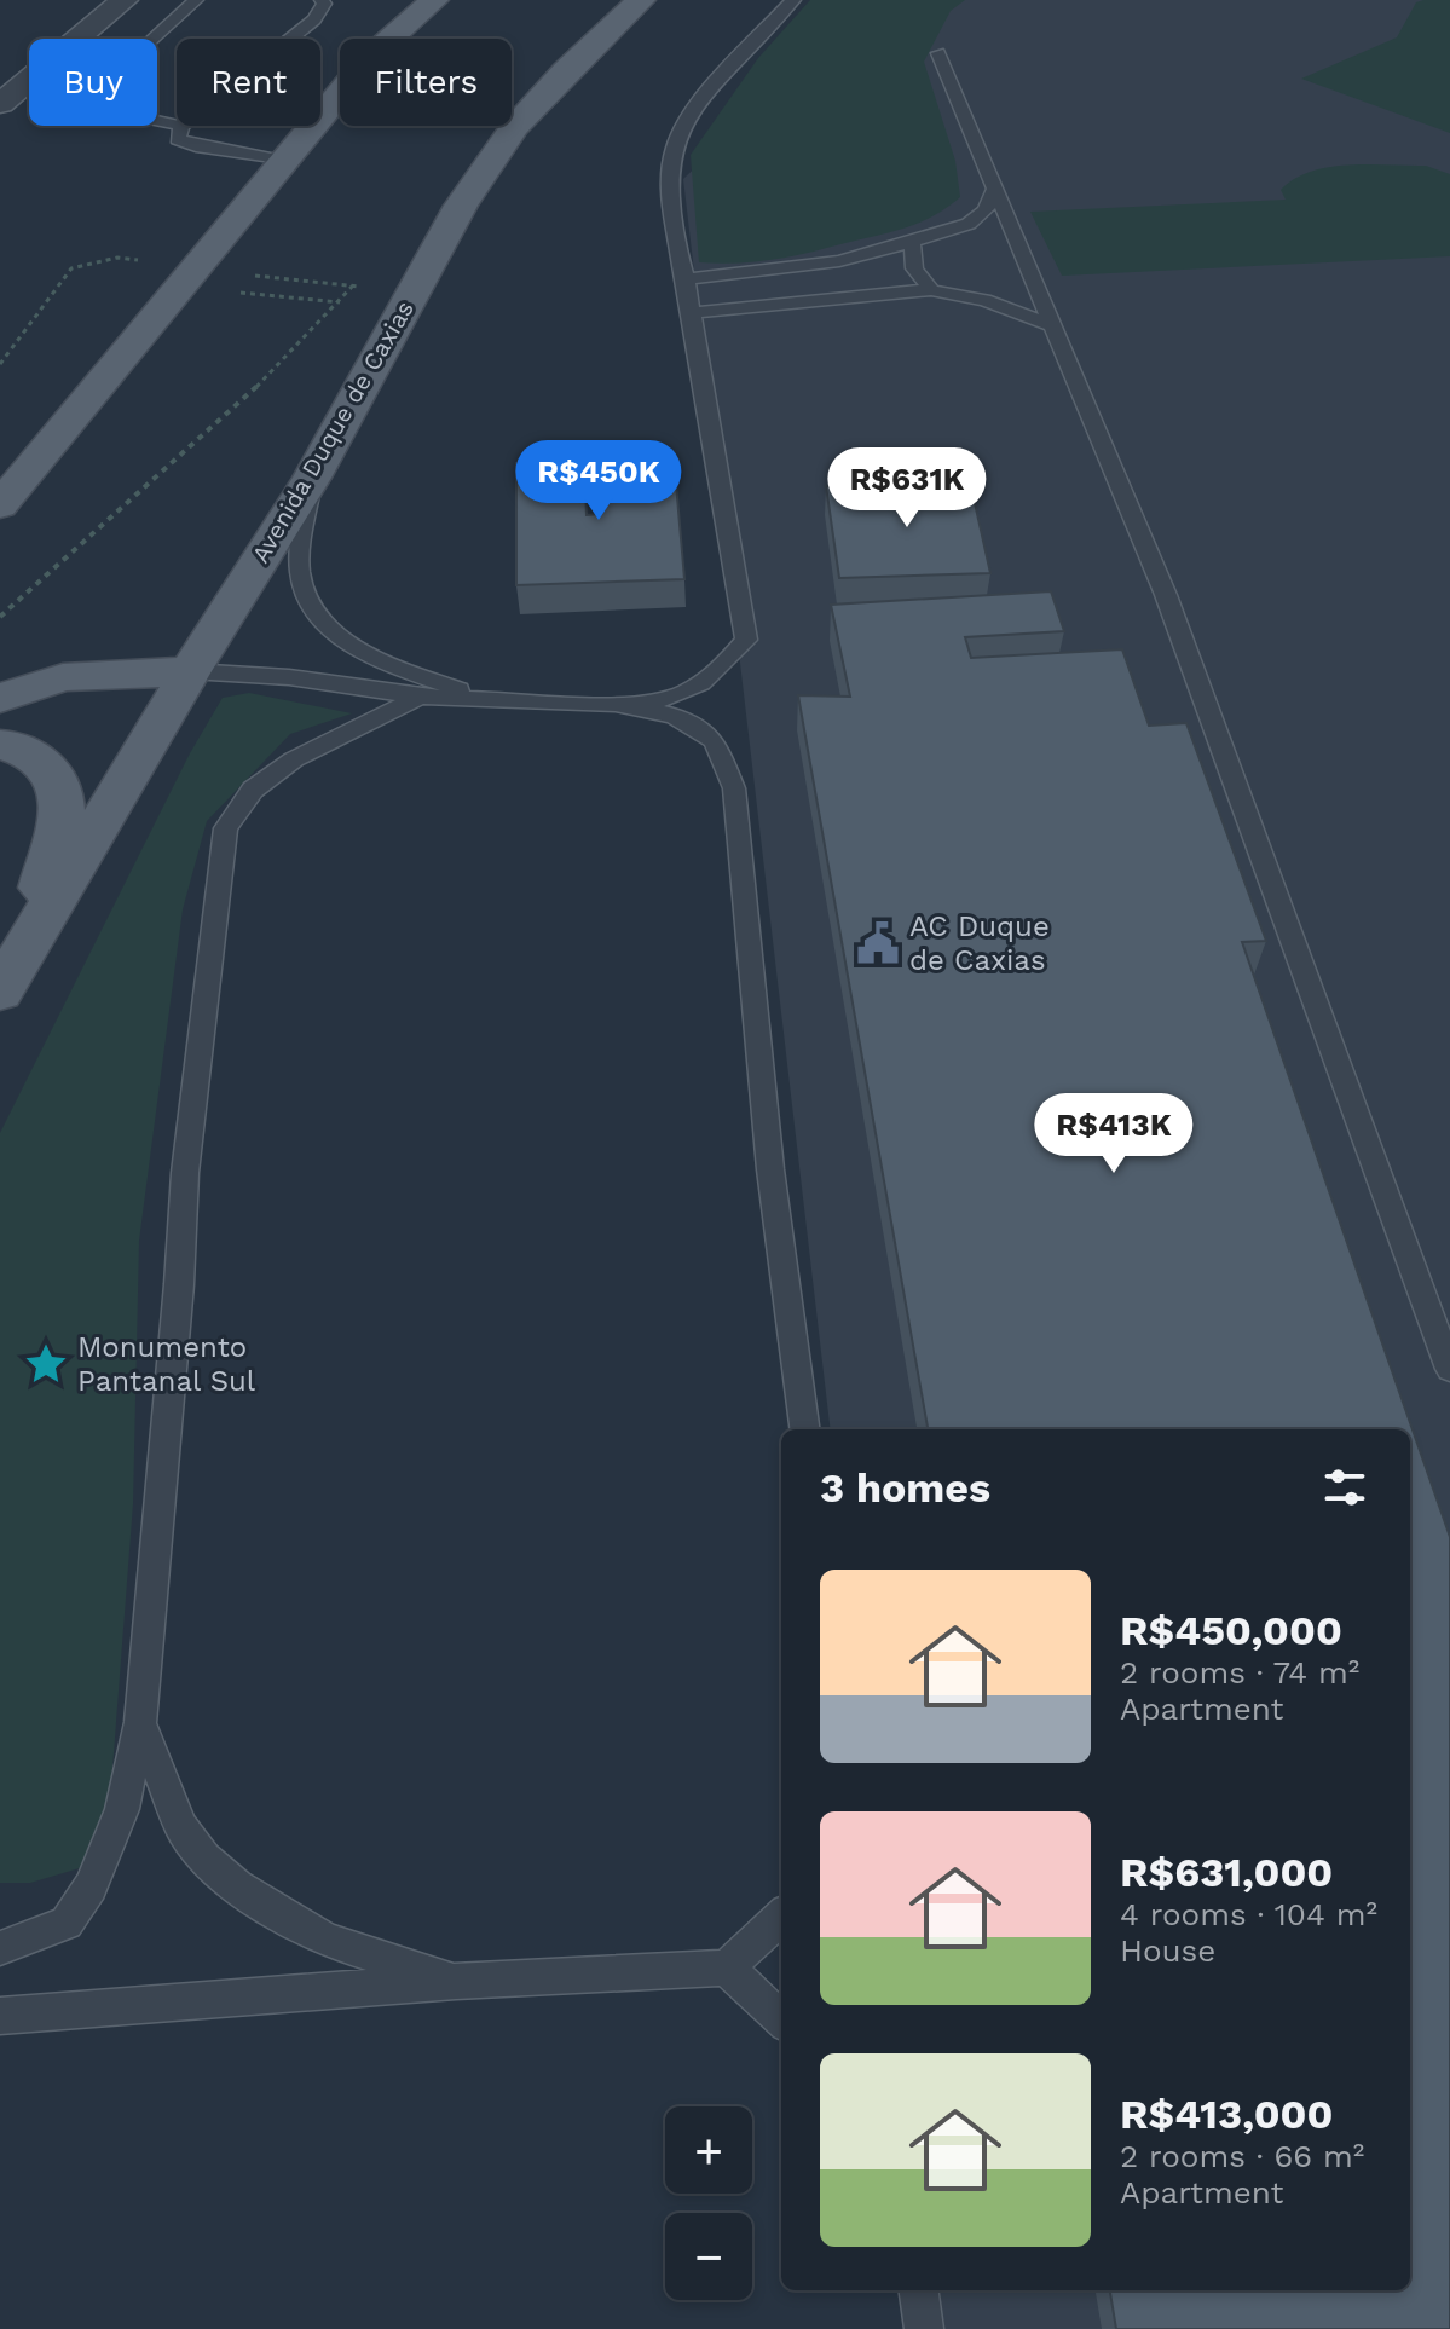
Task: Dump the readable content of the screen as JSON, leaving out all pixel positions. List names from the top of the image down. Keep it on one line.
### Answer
{"streets":{"main road":["Avenida Duque de Caxias"]},"places":{"public building":["AC Duque de Caxias"],"place":["Monumento Pantanal Sul"]},"page":{"chip":["Buy","Rent","Filters"],"price":["R$450K","R$631K","R$413K"],"heading":"3 homes","list":[{"name":"R$450,000","note":"2 rooms · 74 m² · Apartment"},{"name":"R$631,000","note":"4 rooms · 104 m² · House"},{"name":"R$413,000","note":"2 rooms · 66 m² · Apartment"}],"map_buttons":["+","−"]}}
